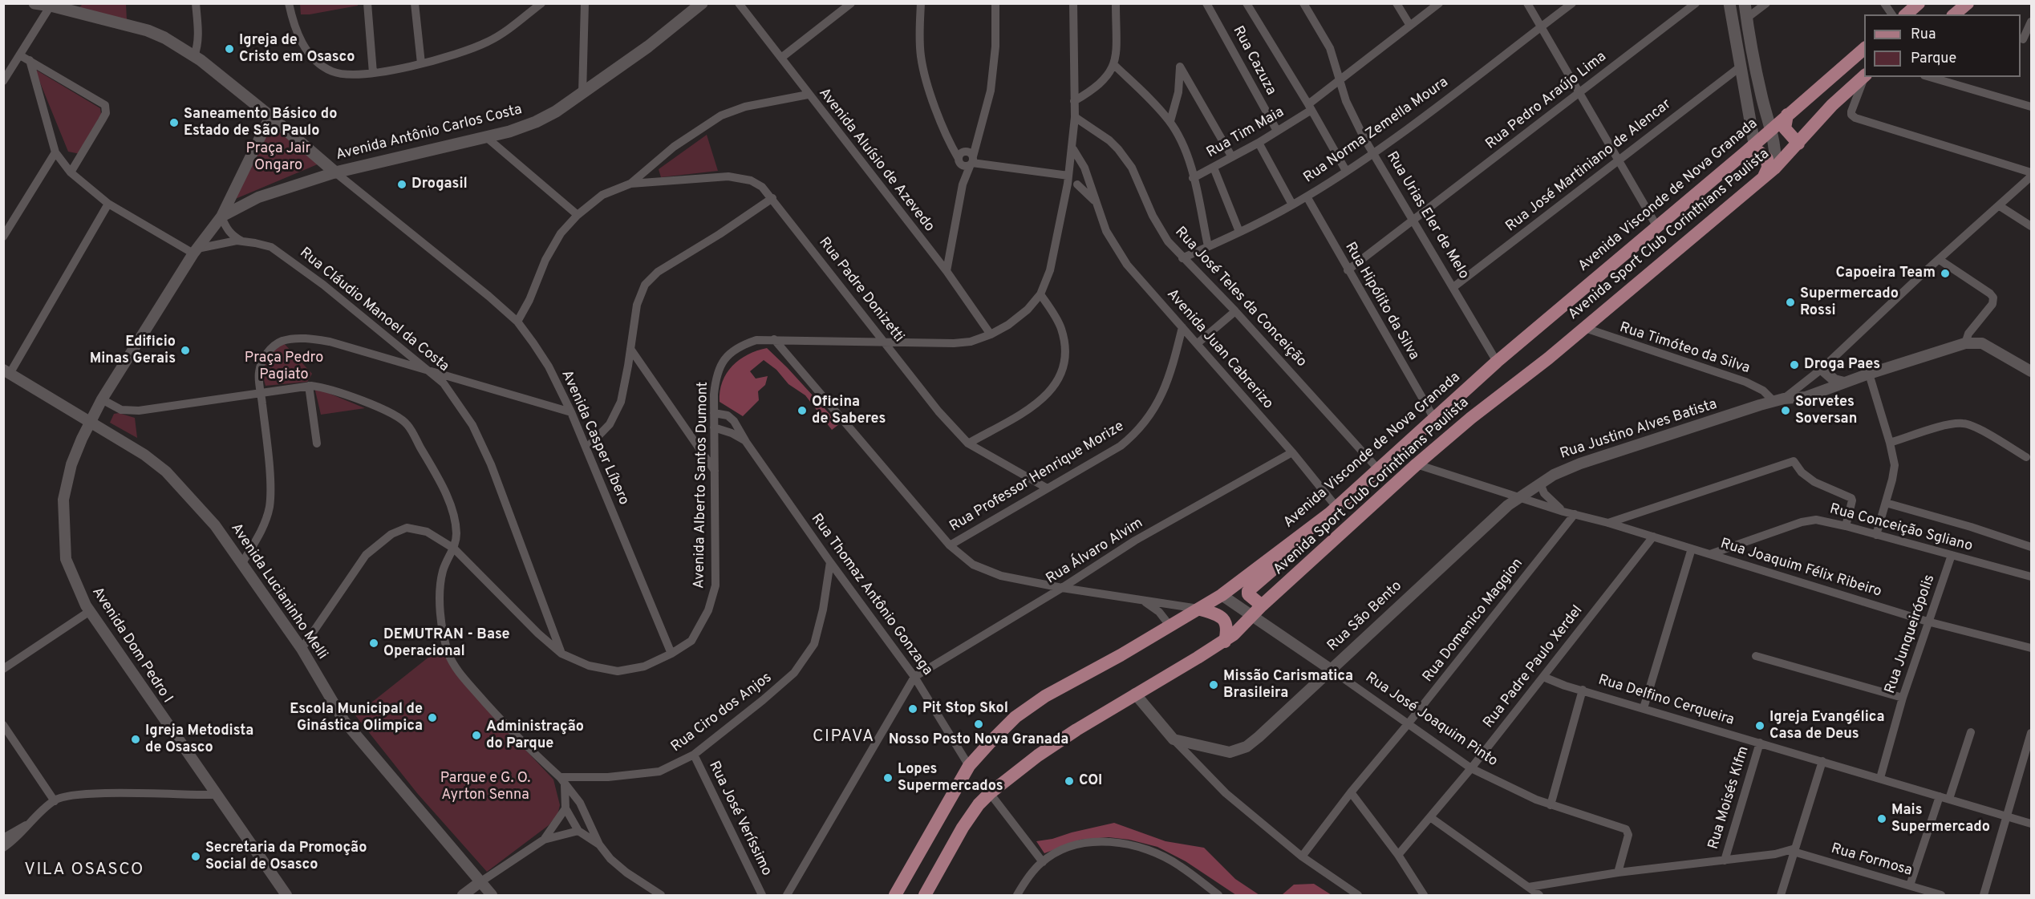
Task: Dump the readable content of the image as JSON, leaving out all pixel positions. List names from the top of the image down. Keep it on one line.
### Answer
{"streets":{"main road":["Avenida Antônio Carlos Costa","Avenida Visconde de Nova Granada","Avenida Sport Club Corinthians Paulista"],"street":["Rua Cazuza","Rua Pedro Araújo Lima","Rua Norma Zemella Moura","Rua Tim Maia","Avenida Aluísio de Azevedo","Rua José Martiniano de Alencar","Rua Urias Eler de Melo","Rua Padre Donizetti","Rua José Teles da Conceição","Rua Hipólito da Silva","Rua Cláudio Manoel da Costa","Rua Timóteo da Silva","Avenida Juan Cabrerizo","Rua Justino Alves Batista","Avenida Casper Líbero","Rua Professor Henrique Morize","Avenida Alberto Santos Dumont","Rua Conceição Sgliano","Rua Álvaro Alvim","Rua Joaquim Félix Ribeiro","Avenida Lucianinho Melli","Rua Thomaz Antônio Gonzaga","Rua São Bento","Rua Domenico Maggion","Rua Junqueirópolis","Avenida Dom Pedro I","Rua Padre Paulo Xerdel","Rua Delfino Cerqueira","Rua Ciro dos Anjos","Rua José Joaquim Pinto","Rua Moisés Klfm","Rua José Veríssimo","Rua Formosa"]},"crossings":[["Rua Cazuza","Rua Tim Maia"],["Rua Pedro Araújo Lima","Rua Urias Eler de Melo"],["Rua Pedro Araújo Lima","Rua Hipólito da Silva"],["Rua Norma Zemella Moura","Rua Urias Eler de Melo"],["Rua Norma Zemella Moura","Rua José Teles da Conceição"],["Rua Norma Zemella Moura","Rua Hipólito da Silva"],["Avenida Antônio Carlos Costa","Avenida Casper Líbero"],["Avenida Antônio Carlos Costa","Avenida Dom Pedro I"],["Rua Tim Maia","Rua Urias Eler de Melo"],["Avenida Aluísio de Azevedo","Avenida Alberto Santos Dumont"],["Rua José Martiniano de Alencar","Rua Urias Eler de Melo"],["Avenida Visconde de Nova Granada","Rua Urias Eler de Melo"],["Avenida Visconde de Nova Granada","Rua José Teles da Conceição"],["Avenida Visconde de Nova Granada","Rua Hipólito da Silva"],["Avenida Visconde de Nova Granada","Avenida Juan Cabrerizo"],["Avenida Visconde de Nova Granada","Rua Thomaz Antônio Gonzaga"],["Avenida Visconde de Nova Granada","Rua José Joaquim Pinto"],["Avenida Sport Club Corinthians Paulista","Rua Timóteo da Silva"],["Avenida Sport Club Corinthians Paulista","Rua Joaquim Félix Ribeiro"],["Avenida Sport Club Corinthians Paulista","Rua José Joaquim Pinto"],["Rua Padre Donizetti","Rua Professor Henrique Morize"],["Rua Padre Donizetti","Avenida Alberto Santos Dumont"],["Rua José Teles da Conceição","Avenida Alberto Santos Dumont"],["Rua Cláudio Manoel da Costa","Avenida Alberto Santos Dumont"],["Rua Cláudio Manoel da Costa","Avenida Dom Pedro I"],["Rua Timóteo da Silva","Rua Justino Alves Batista"],["Avenida Juan Cabrerizo","Rua Professor Henrique Morize"],["Avenida Juan Cabrerizo","Avenida Alberto Santos Dumont"],["Avenida Juan Cabrerizo","Rua Álvaro Alvim"],["Rua Justino Alves Batista","Rua Joaquim Félix Ribeiro"],["Rua Justino Alves Batista","Rua São Bento"],["Avenida Casper Líbero","Avenida Alberto Santos Dumont"],["Avenida Alberto Santos Dumont","Avenida Lucianinho Melli"],["Avenida Alberto Santos Dumont","Rua Thomaz Antônio Gonzaga"],["Rua Conceição Sgliano","Rua Joaquim Félix Ribeiro"],["Rua Conceição Sgliano","Rua Junqueirópolis"],["Rua Álvaro Alvim","Rua Thomaz Antônio Gonzaga"],["Rua Joaquim Félix Ribeiro","Rua São Bento"],["Rua Joaquim Félix Ribeiro","Rua Domenico Maggion"],["Rua Joaquim Félix Ribeiro","Rua Junqueirópolis"],["Rua Joaquim Félix Ribeiro","Rua Padre Paulo Xerdel"],["Avenida Lucianinho Melli","Avenida Dom Pedro I"],["Rua Thomaz Antônio Gonzaga","Rua Ciro dos Anjos"],["Rua São Bento","Rua José Joaquim Pinto"],["Rua Domenico Maggion","Rua José Joaquim Pinto"],["Rua Junqueirópolis","Rua Delfino Cerqueira"],["Rua Padre Paulo Xerdel","Rua Delfino Cerqueira"],["Rua Padre Paulo Xerdel","Rua José Joaquim Pinto"],["Rua Delfino Cerqueira","Rua Moisés Klfm"],["Rua Ciro dos Anjos","Rua José Veríssimo"]],"districts":["CIPAVA","VILA OSASCO"],"parks":["Praça Jair Ongaro","Praça Pedro Pagiato","Parque e G. O. Ayrton Senna"],"places":["Igreja de Cristo em Osasco","Saneamento Básico do Estado de São Paulo","Drogasil","Capoeira Team","Supermercado Rossi","Edificio Minas Gerais","Droga Paes","Oficina de Saberes","Sorvetes Soversan","DEMUTRAN - Base Operacional","Missão Carismatica Brasileira","Pit Stop Skol","Escola Municipal de Ginástica Olimpica","Nosso Posto Nova Granada","Igreja Evangélica Casa de Deus","Administração do Parque","Igreja Metodista de Osasco","Lopes Supermercados","COI","Mais Supermercado","Secretaria da Promoção Social de Osasco"],"legend":["Rua","Parque"]}
